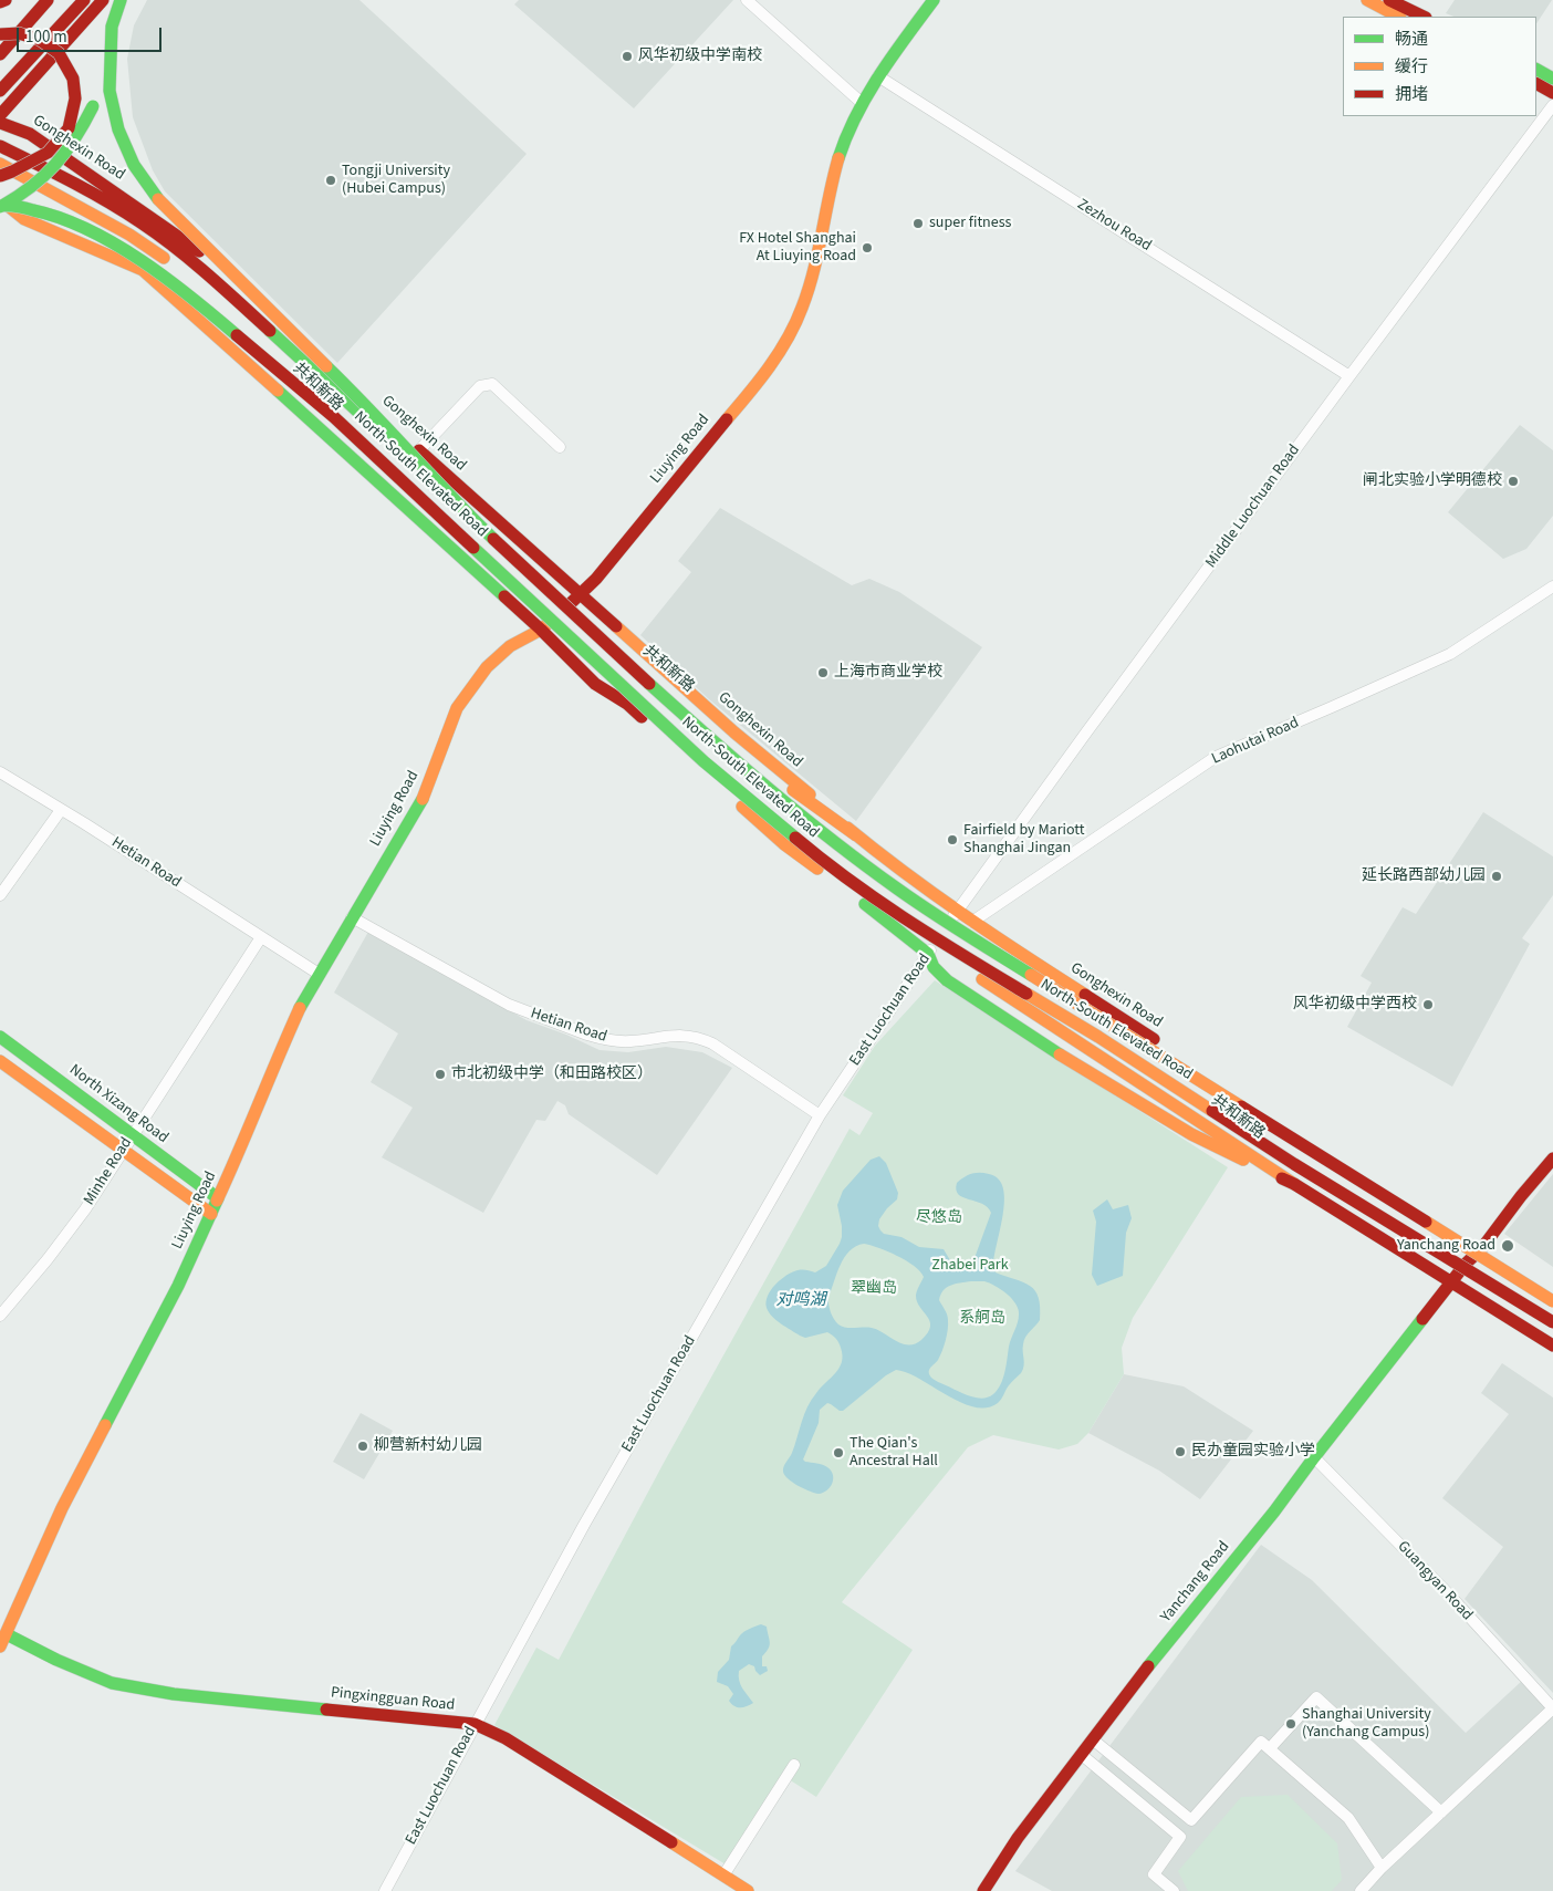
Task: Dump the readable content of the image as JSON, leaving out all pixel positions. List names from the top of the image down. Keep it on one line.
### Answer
{"streets":{"main road":["Gonghexin Road","共和新路","Liuying Road","North-South Elevated Road","North Xizang Road","Yanchang Road","Pingxingguan Road"],"street":["Zezhou Road","Middle Luochuan Road","Laohutai Road","Hetian Road","East Luochuan Road","Minhe Road","Guangyan Road"]},"crossings":[["Gonghexin Road","共和新路"],["Gonghexin Road","Liuying Road"],["Gonghexin Road","Middle Luochuan Road"],["Gonghexin Road","Laohutai Road"],["Gonghexin Road","East Luochuan Road"],["Gonghexin Road","Yanchang Road"],["Zezhou Road","Liuying Road"],["Zezhou Road","Middle Luochuan Road"],["共和新路","Liuying Road"],["共和新路","East Luochuan Road"],["Liuying Road","Hetian Road"],["Liuying Road","North Xizang Road"],["Liuying Road","Pingxingguan Road"],["Middle Luochuan Road","East Luochuan Road"],["Hetian Road","East Luochuan Road"],["Hetian Road","Minhe Road"],["East Luochuan Road","Pingxingguan Road"],["North Xizang Road","Minhe Road"],["Guangyan Road","Yanchang Road"]],"water":["对鸣湖"],"parks":["尽悠岛","Zhabei Park","翠幽岛","系舸岛"],"places":["风华初级中学南校","Tongji University (Hubei Campus)","super fitness","FX Hotel Shanghai At Liuying Road","闸北实验小学明德校","上海市商业学校","Fairfield by Mariott Shanghai Jingan","延长路西部幼儿园","风华初级中学西校","市北初级中学（和田路校区）","Yanchang Road","柳营新村幼儿园","民办童园实验小学","The Qian's Ancestral Hall","Shanghai University (Yanchang Campus)"],"legend":["畅通","缓行","拥堵"],"scale_bar":"100 m"}
